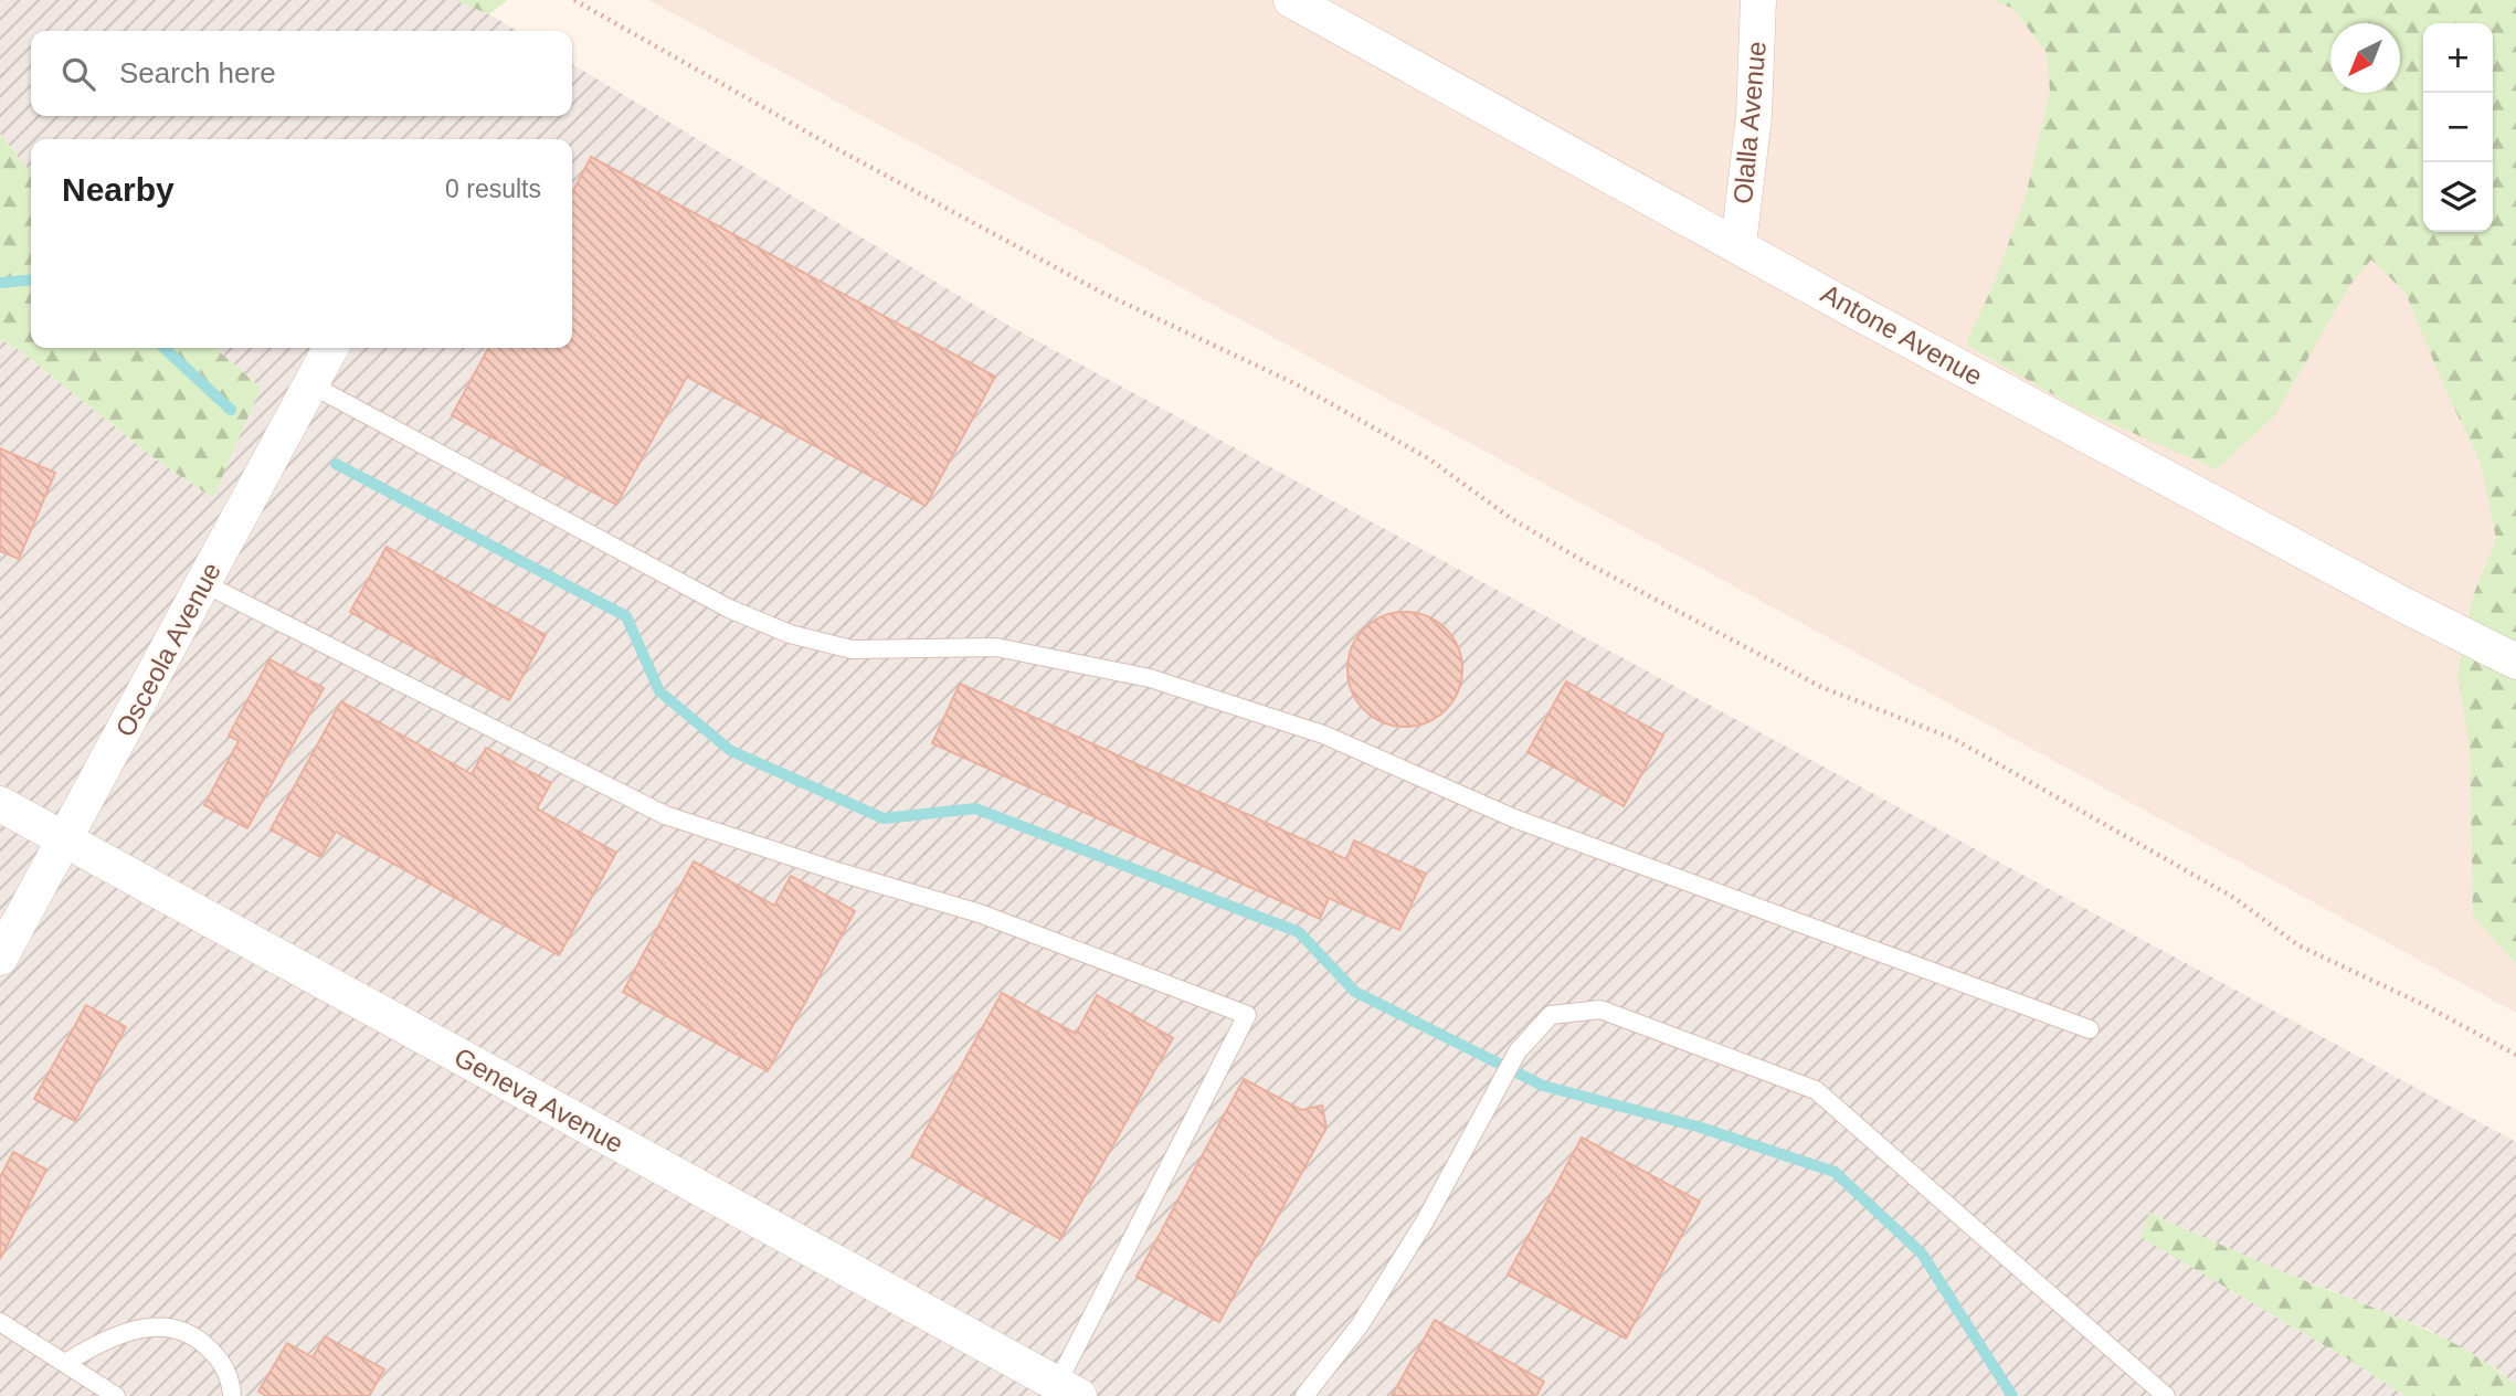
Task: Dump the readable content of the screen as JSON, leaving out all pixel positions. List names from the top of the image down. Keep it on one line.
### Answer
{"streets":{"street":["Olalla Avenue","Antone Avenue","Osceola Avenue","Geneva Avenue"]},"crossings":[["Olalla Avenue","Antone Avenue"],["Osceola Avenue","Geneva Avenue"]],"north":"bottom left","page":{"map_buttons":["+","−"],"search":"Search here","heading":["Nearby","0 results"]}}
